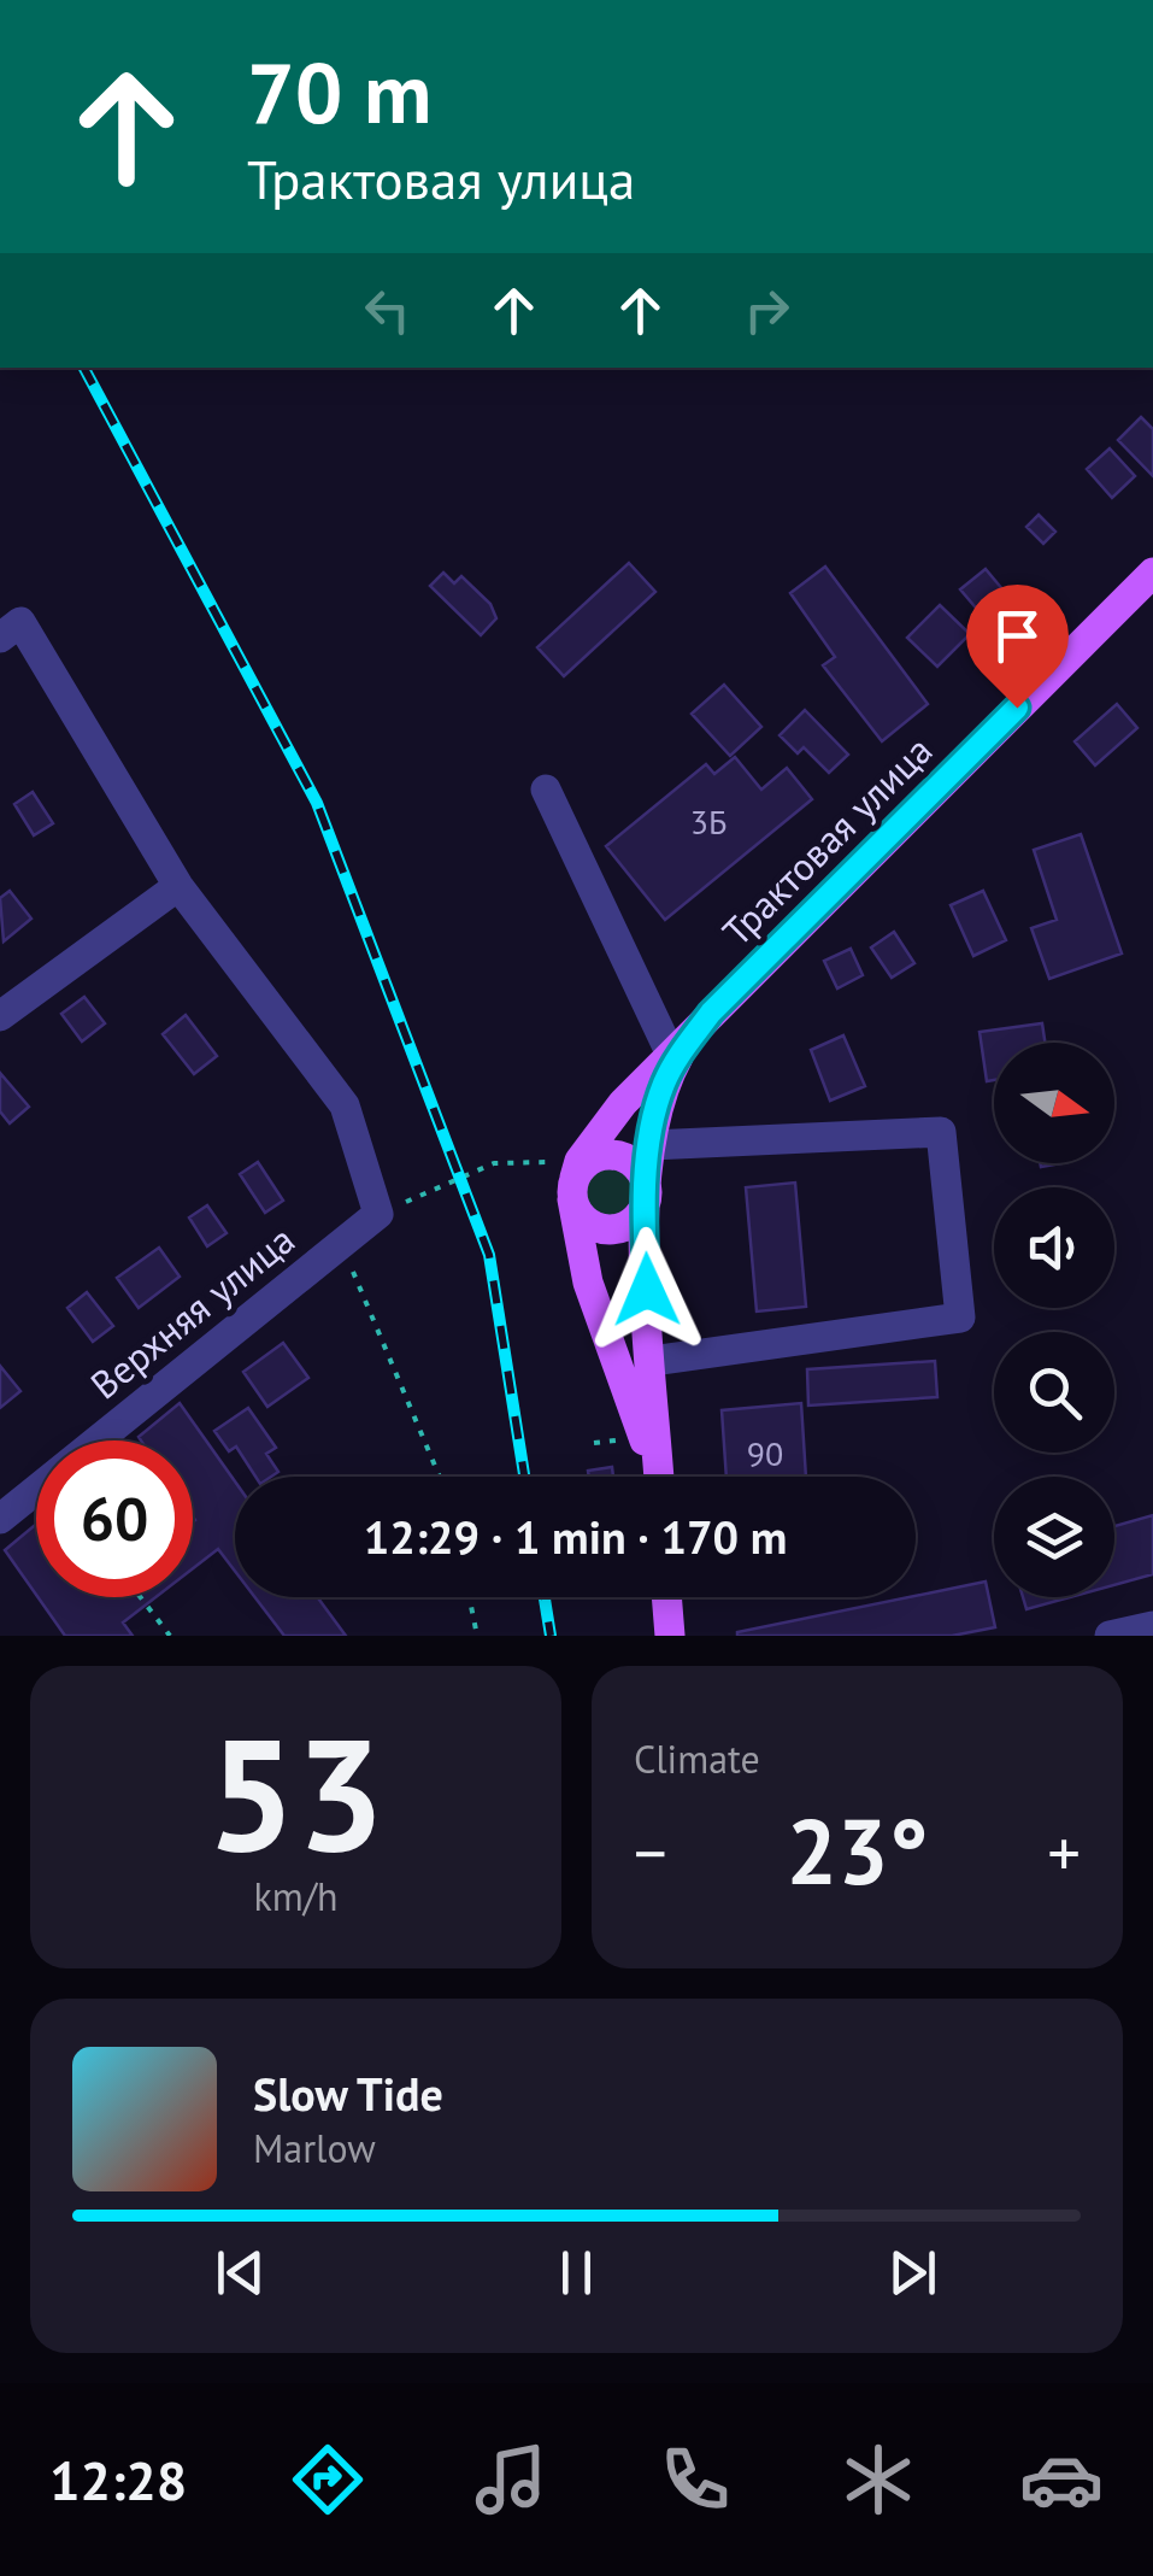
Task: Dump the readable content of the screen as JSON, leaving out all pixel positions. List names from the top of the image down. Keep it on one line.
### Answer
{"streets":{"main road":["Трактовая улица"],"street":["Верхняя улица"]},"house_numbers":["3Б","90"],"north":"right","page":{"turn":["70 m","Трактовая улица"],"limit":"60","trip":"12:29 · 1 min · 170 m","tile":[["53","km/h"],"Climate"],"heat":["−","23°","+"],"song":["Slow Tide","Marlow"],"tabs":"12:28"}}
